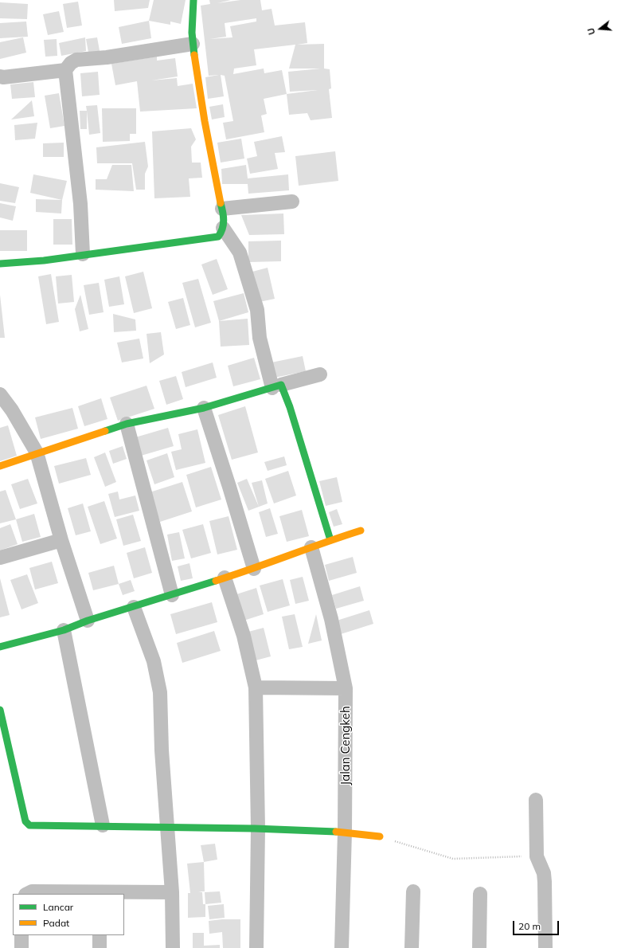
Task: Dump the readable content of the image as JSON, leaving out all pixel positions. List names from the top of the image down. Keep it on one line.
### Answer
{"streets":{"street":["Jalan Cengkeh"]},"legend":["Lancar","Padat"],"scale_bar":"20 m","north":"left"}
